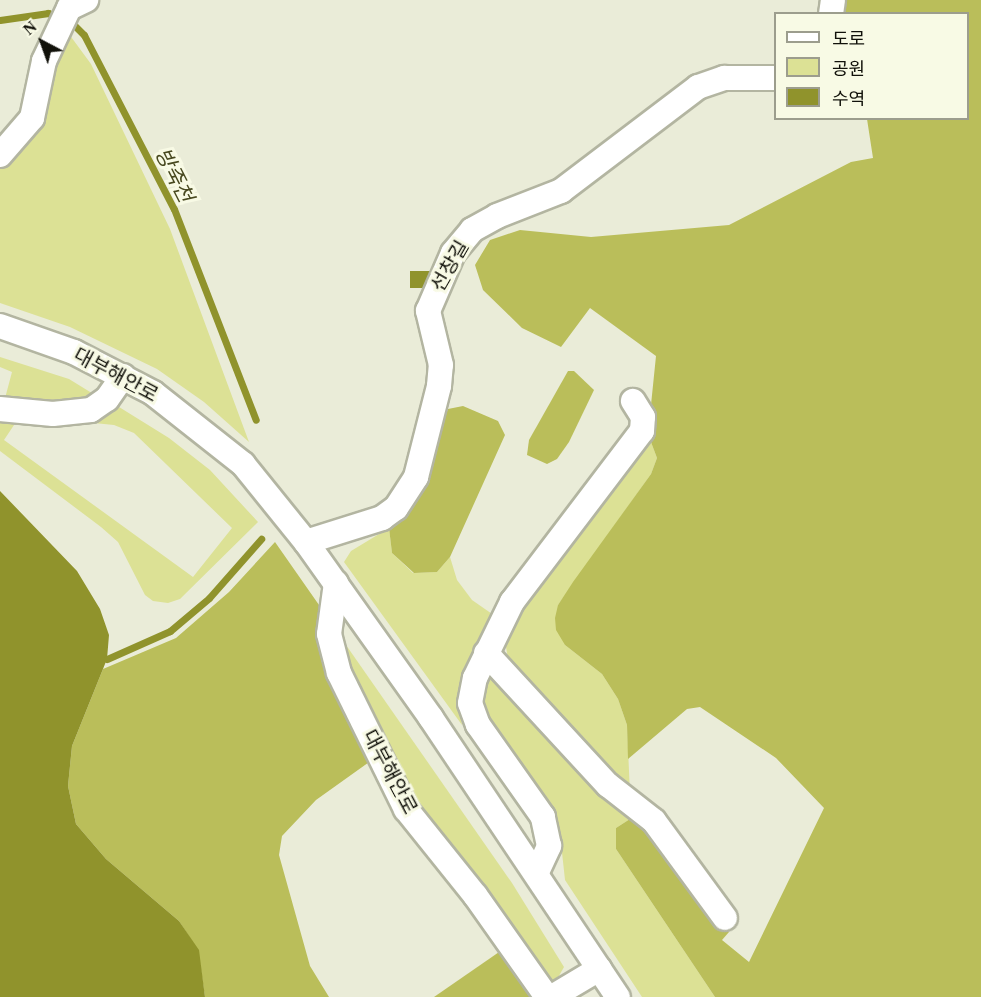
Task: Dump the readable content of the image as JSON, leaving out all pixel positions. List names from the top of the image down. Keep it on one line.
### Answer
{"streets":{"street":["선창길","대부해안로"]},"crossings":[["선창길","대부해안로"]],"water":["방죽천"],"legend":["도로","공원","수역"],"north":"top left"}
